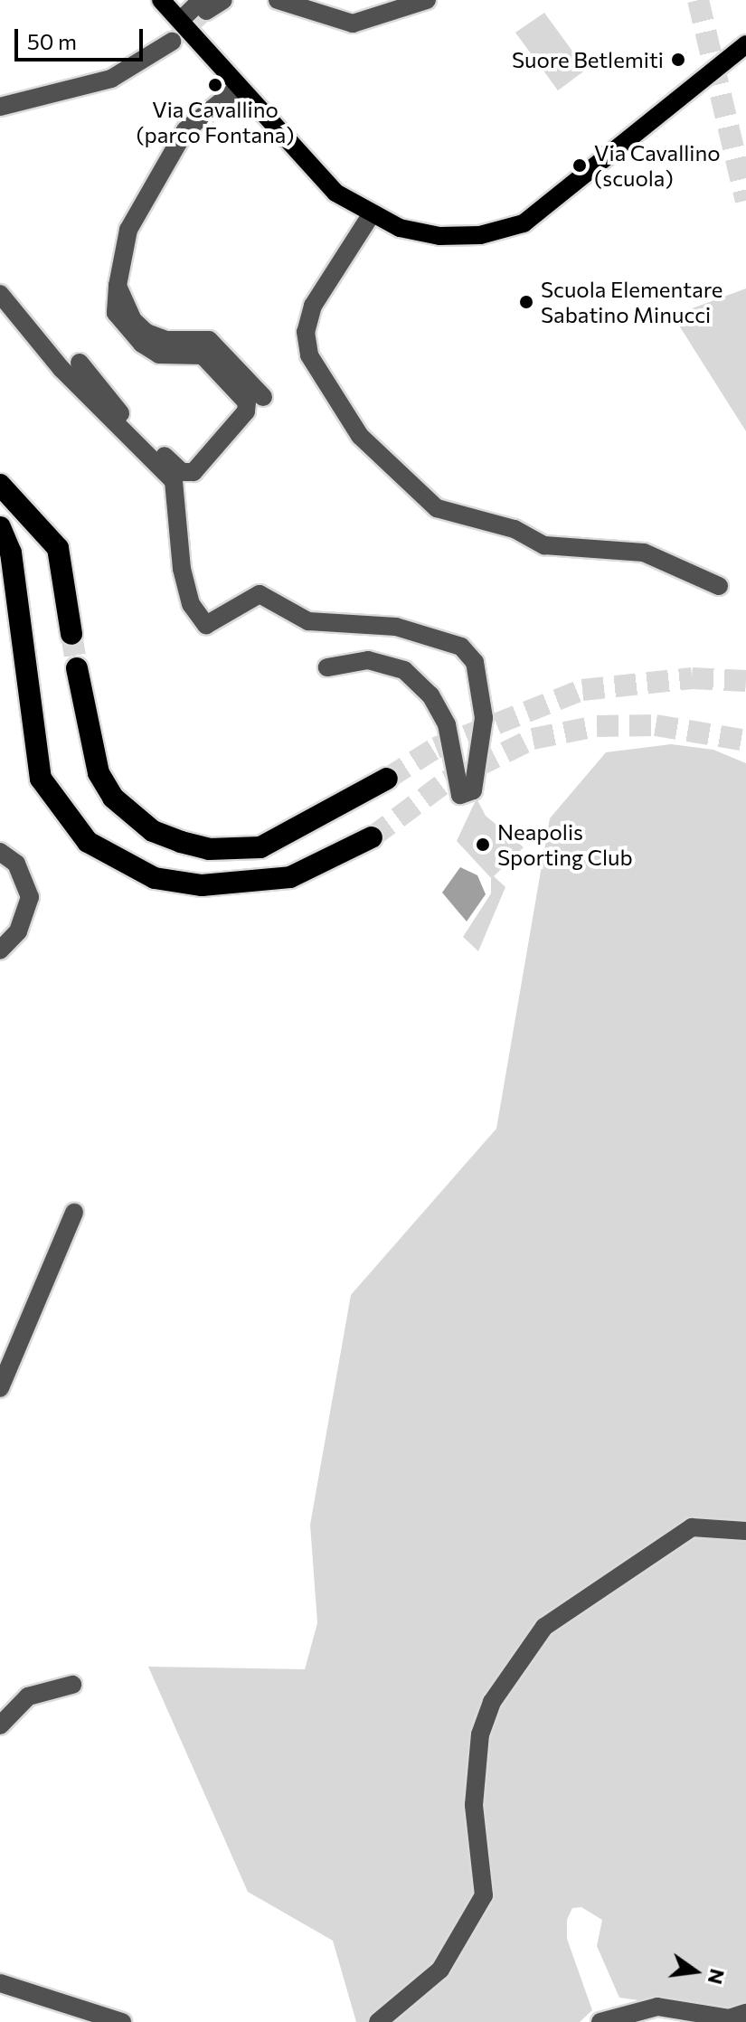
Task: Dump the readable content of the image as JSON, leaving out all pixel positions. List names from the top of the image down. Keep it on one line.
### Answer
{"places":["Suore Betlemiti","Via Cavallino (parco Fontana)","Via Cavallino (scuola)","Scuola Elementare Sabatino Minucci","Neapolis Sporting Club"],"scale_bar":"50 m","north":"right"}
